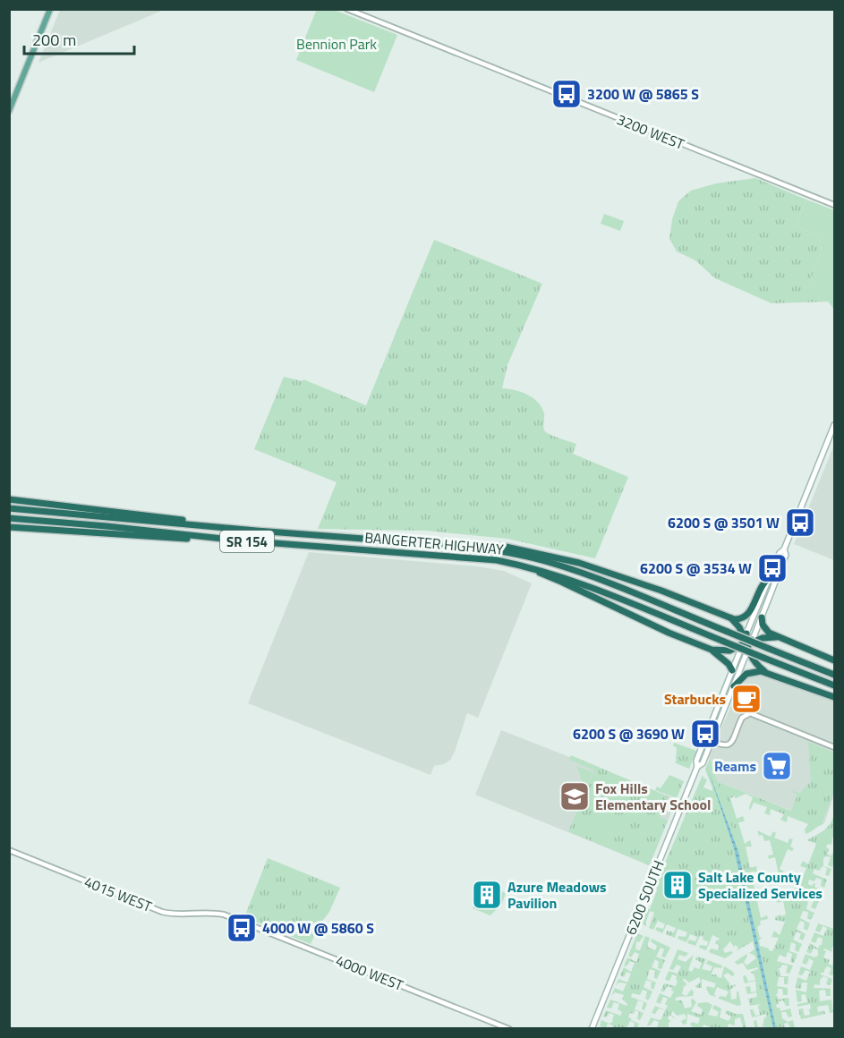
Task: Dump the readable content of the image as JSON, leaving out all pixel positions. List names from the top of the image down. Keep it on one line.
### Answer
{"streets":{"highway":["SR 154","BANGERTER HIGHWAY"],"main road":["6200 SOUTH"],"street":["3200 WEST","4015 WEST","4000 WEST"]},"crossings":[["4015 WEST","4000 WEST"]],"parks":["Bennion Park"],"places":{"bus stop":["3200 W @ 5865 S","6200 S @ 3501 W","6200 S @ 3534 W","6200 S @ 3690 W","4000 W @ 5860 S"],"cafe":["Starbucks"],"supermarket":["Reams"],"school or university":["Fox Hills Elementary School"],"building":["Salt Lake County Specialized Services","Azure Meadows Pavilion"]},"scale_bar":"200 m"}
